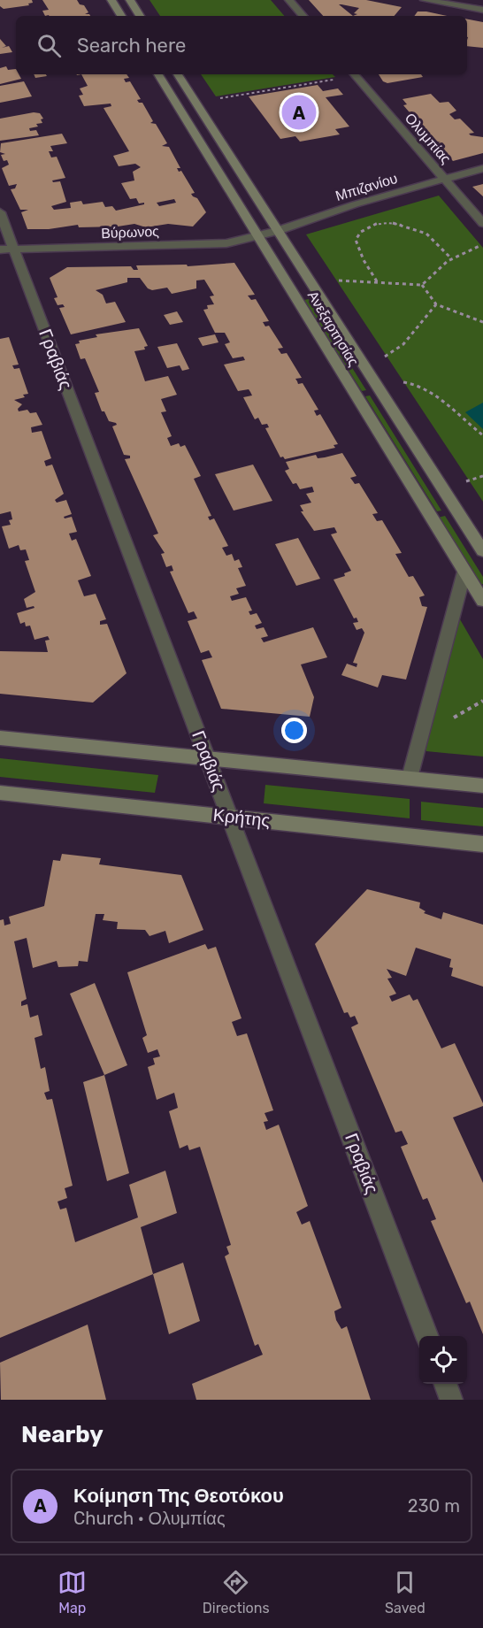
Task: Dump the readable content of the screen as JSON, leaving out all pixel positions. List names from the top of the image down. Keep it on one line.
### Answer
{"streets":{"main road":["Ανεξαρτησίας","Κρήτης"],"street":["Ολυμπίας","Μπιζανίου","Βύρωνος","Γραβιάς"]},"crossings":[["Ολυμπίας","Μπιζανίου"],["Μπιζανίου","Βύρωνος"],["Μπιζανίου","Ανεξαρτησίας"],["Βύρωνος","Ανεξαρτησίας"],["Βύρωνος","Γραβιάς"],["Γραβιάς","Κρήτης"]],"page":{"search":"Search here","pins":"A","heading":"Nearby","list":[{"mark":"A","name":"Κοίμηση Της Θεοτόκου","note":"Church · Ολυμπίας","value":"230 m"}],"nav":["Map","Directions","Saved"]}}
